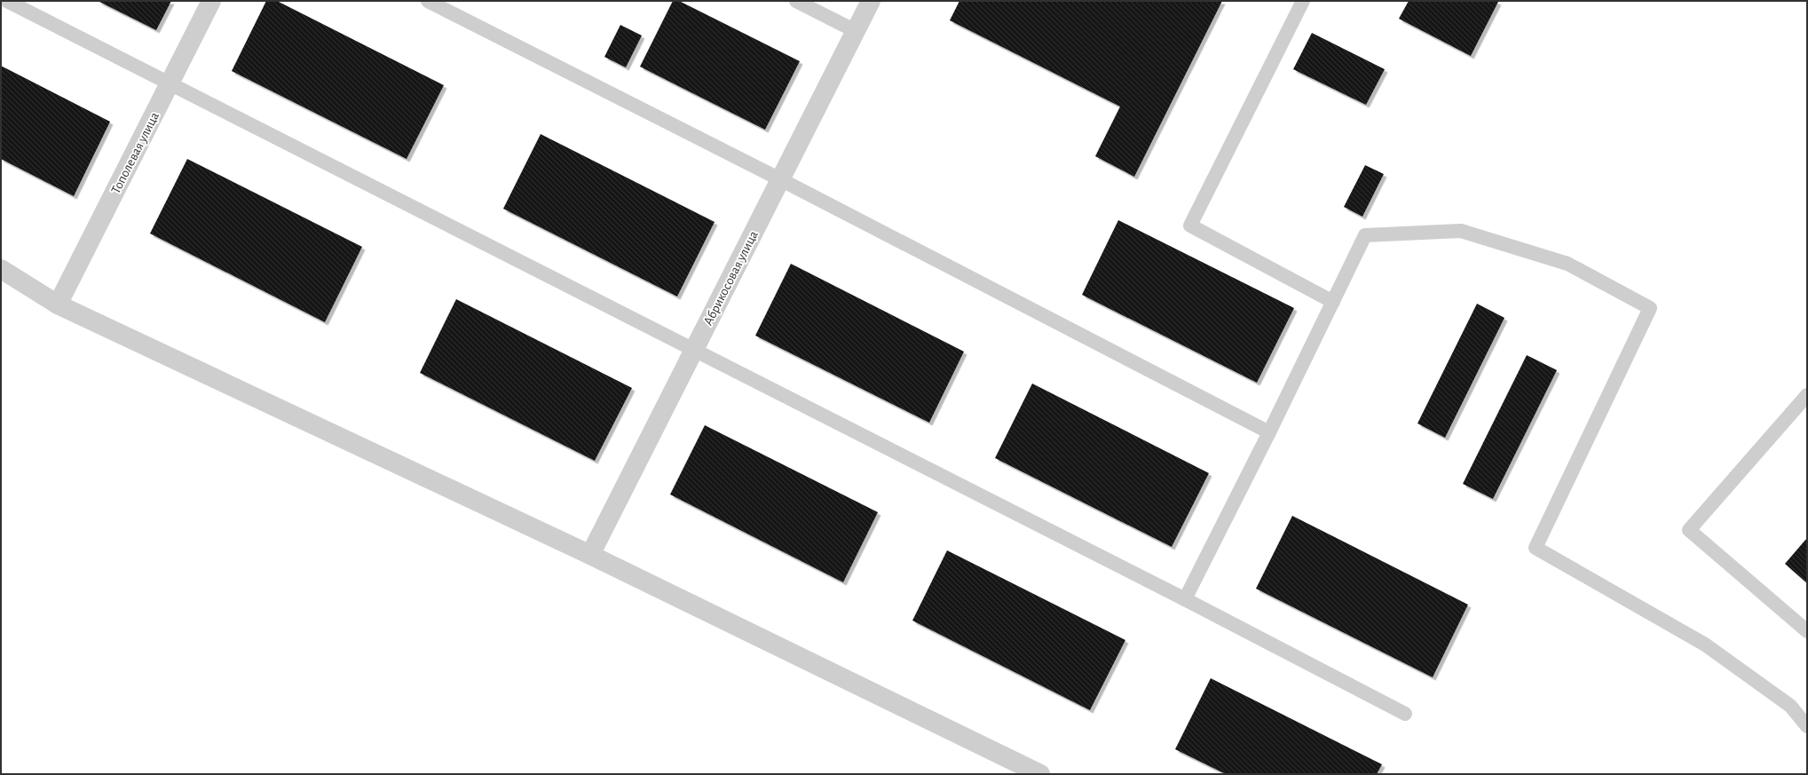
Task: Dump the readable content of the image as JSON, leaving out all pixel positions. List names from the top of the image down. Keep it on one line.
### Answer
{"streets":{"street":["Тополевая улица","Абрикосовая улица"]}}
